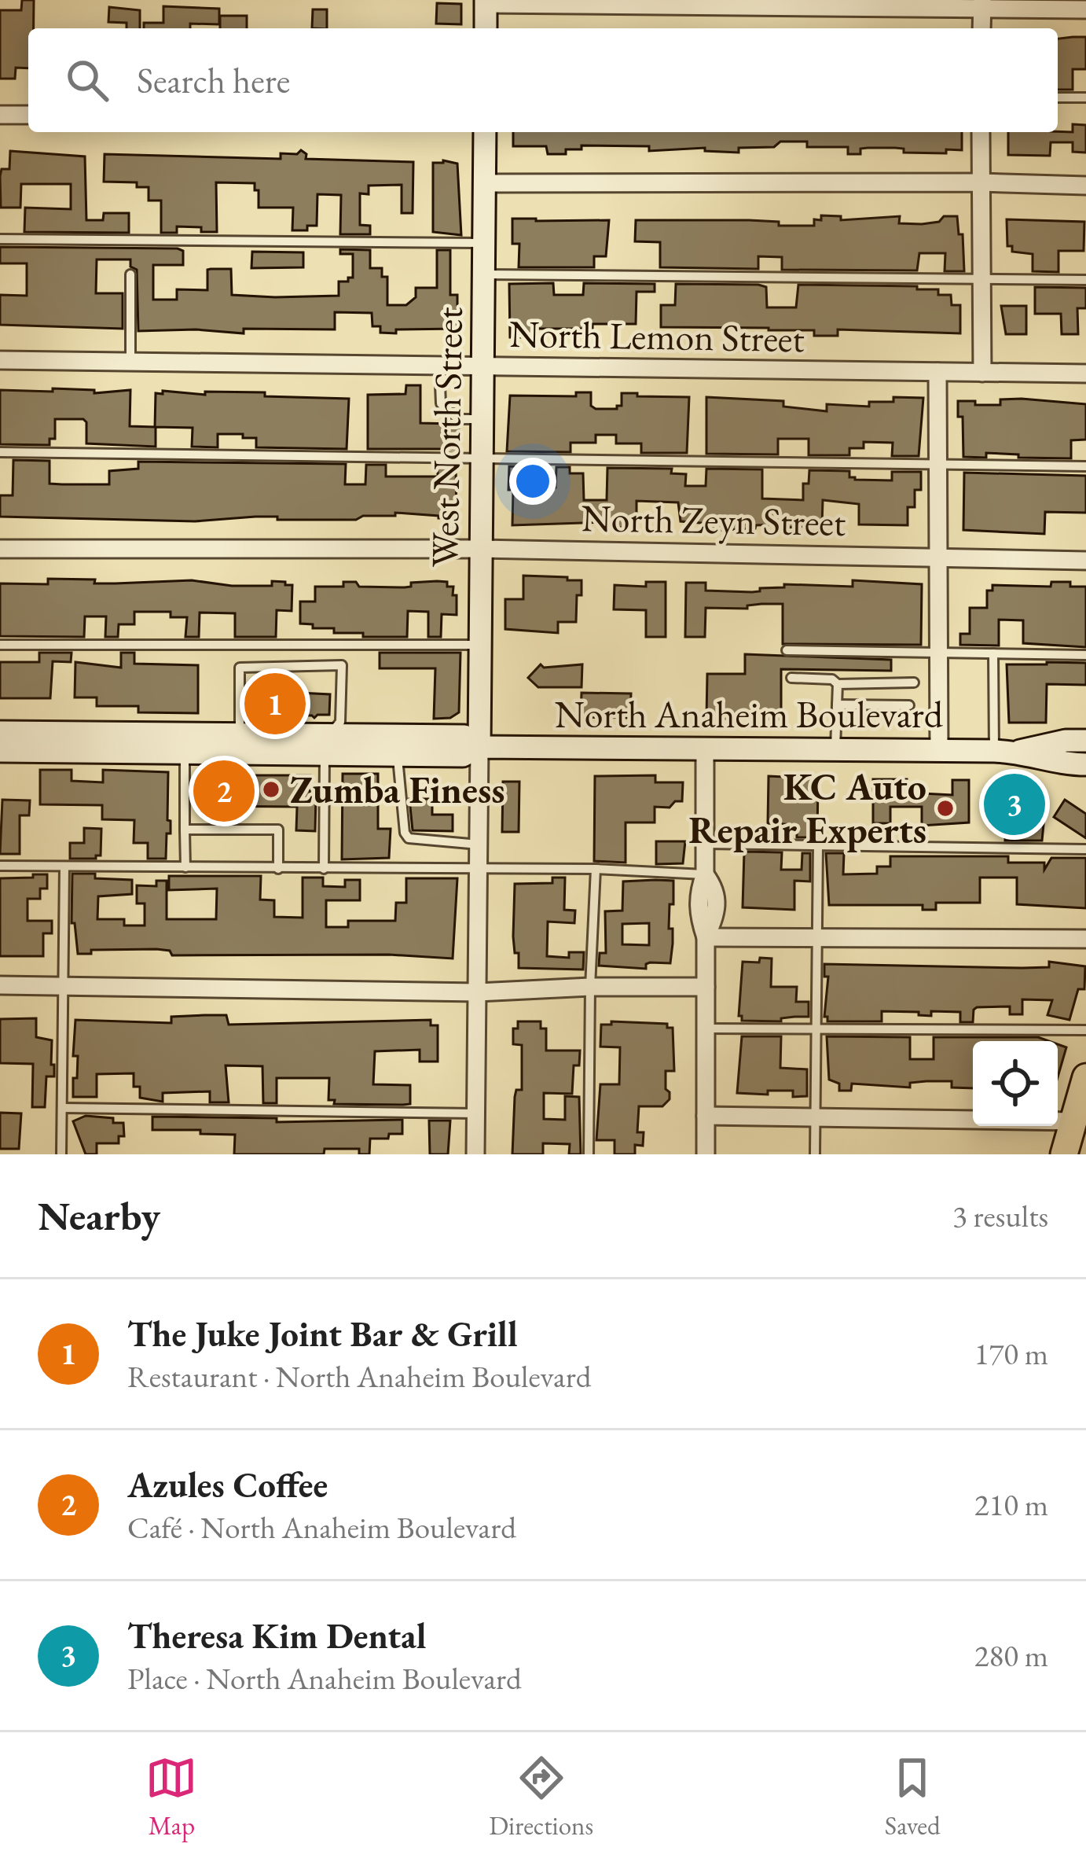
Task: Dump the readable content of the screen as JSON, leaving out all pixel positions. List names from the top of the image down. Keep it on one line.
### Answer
{"streets":{"main road":["West North Street","North Anaheim Boulevard"],"street":["North Lemon Street","North Zeyn Street"]},"crossings":[["North Lemon Street","West North Street"],["West North Street","North Zeyn Street"],["West North Street","North Anaheim Boulevard"]],"places":["Zumba Finess","KC Auto Repair Experts"],"page":{"search":"Search here","pins":["1","2","3"],"heading":["Nearby","3 results"],"list":[{"mark":"1","name":"The Juke Joint Bar & Grill","note":"Restaurant · North Anaheim Boulevard","value":"170 m"},{"mark":"2","name":"Azules Coffee","note":"Café · North Anaheim Boulevard","value":"210 m"},{"mark":"3","name":"Theresa Kim Dental","note":"Place · North Anaheim Boulevard","value":"280 m"}],"nav":["Map","Directions","Saved"]}}
